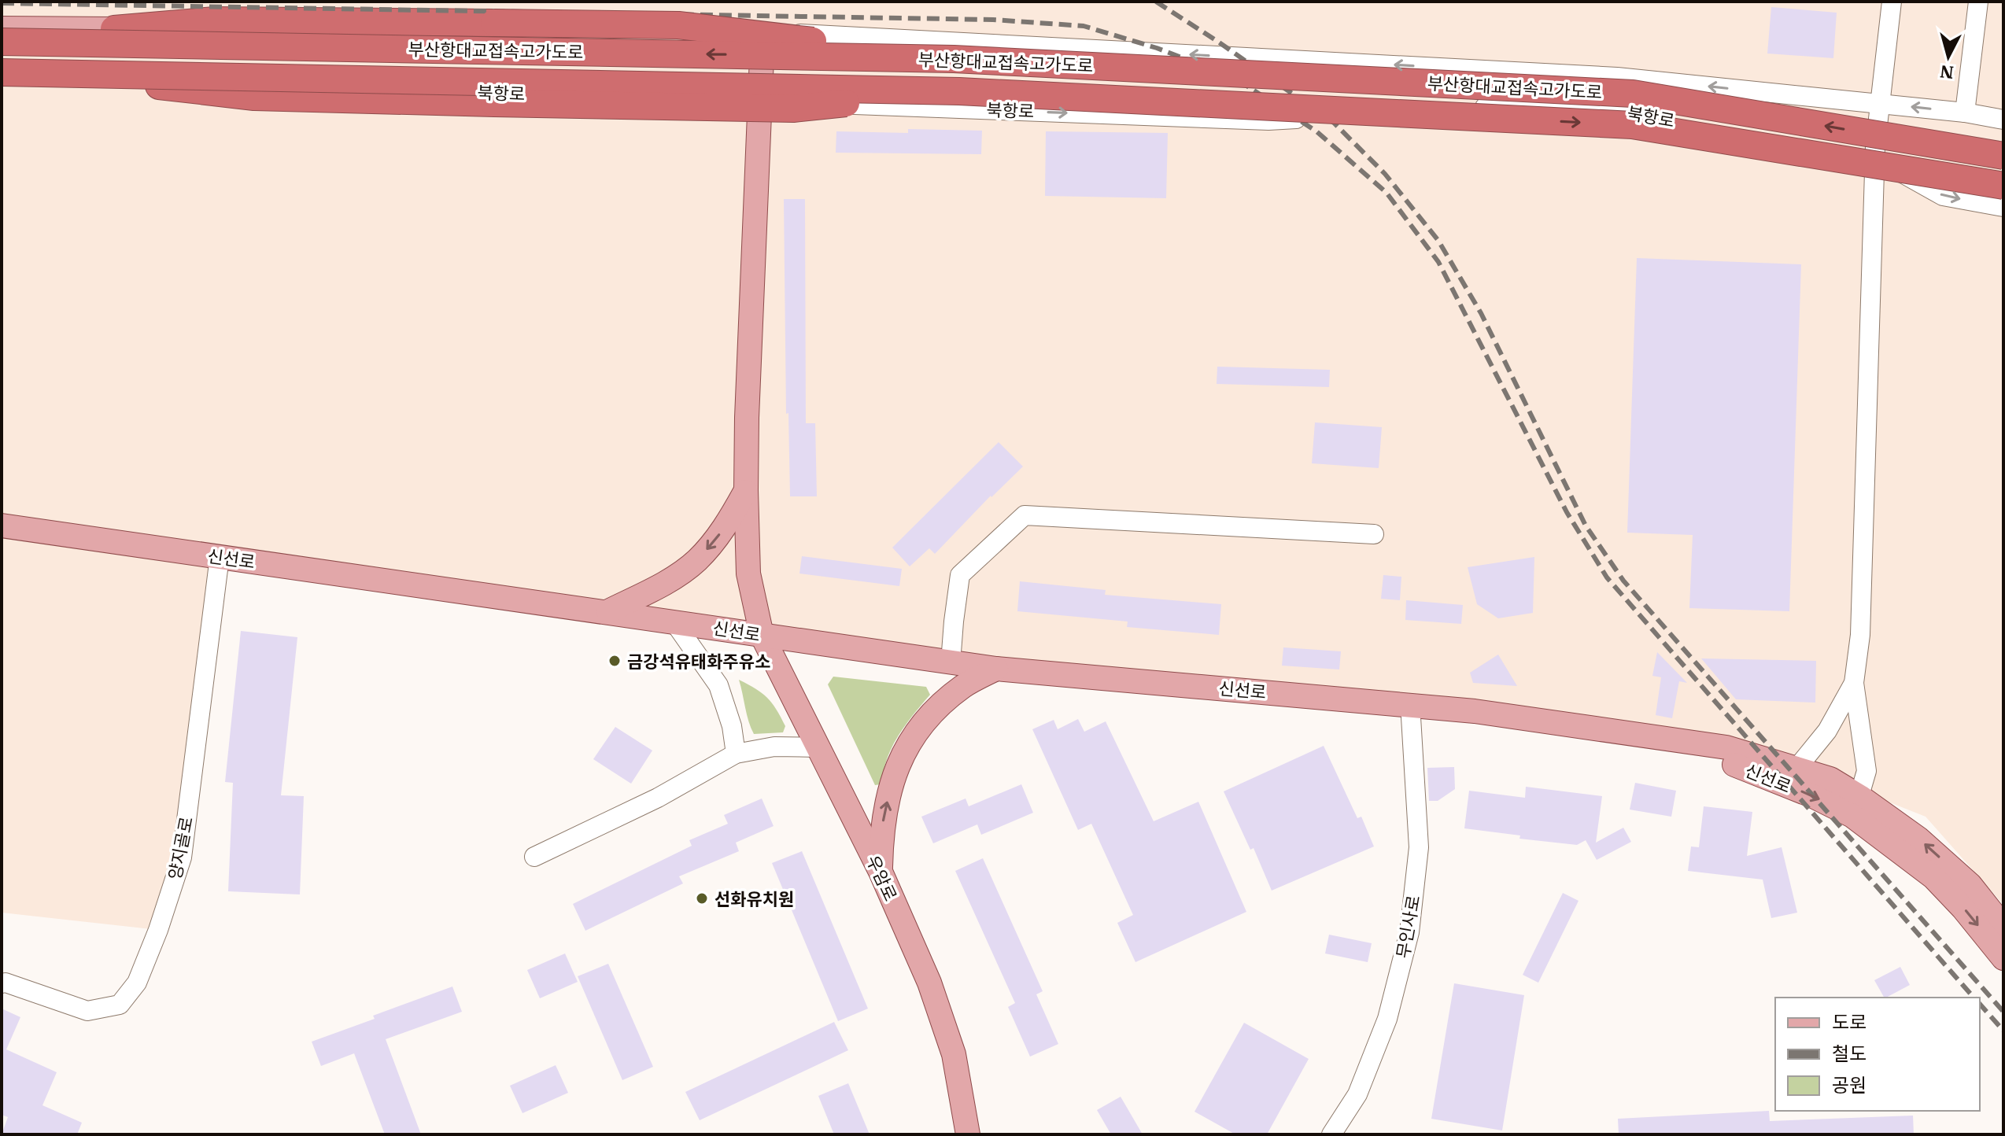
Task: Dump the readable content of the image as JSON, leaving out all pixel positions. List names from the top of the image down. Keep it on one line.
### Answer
{"streets":{"highway":["부산항대교접속고가도로"],"main road":["북항로","신선로","우암로"],"street":["양지골로","무인사로"]},"crossings":[["북항로","우암로"],["신선로","양지골로"],["신선로","우암로"],["신선로","무인사로"]],"places":["금강석유태화주유소","선화유치원"],"legend":["도로","철도","공원"],"north":"bottom"}
